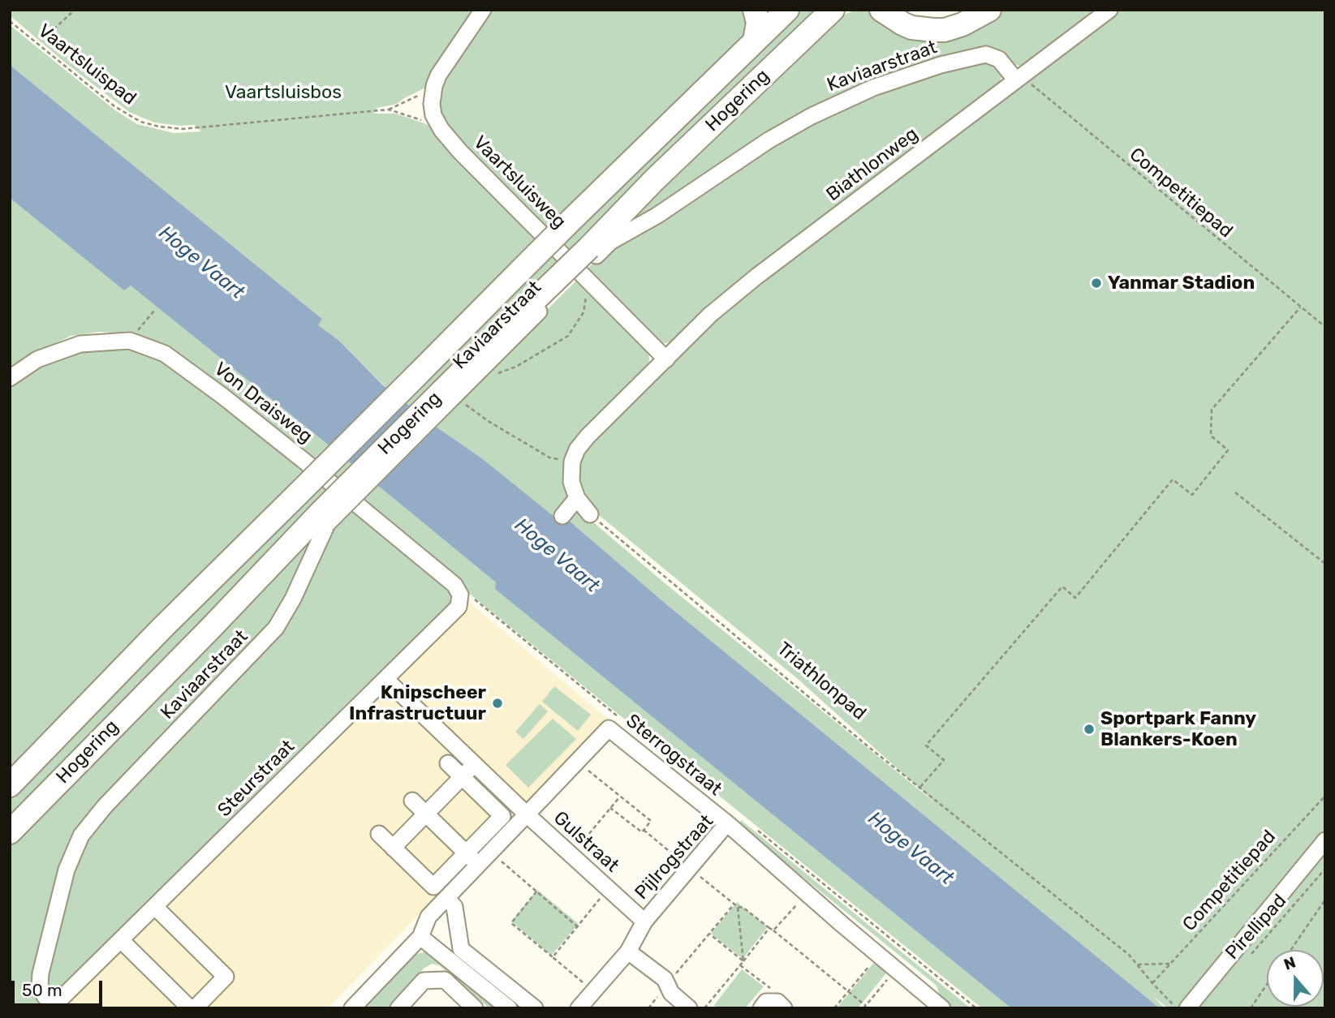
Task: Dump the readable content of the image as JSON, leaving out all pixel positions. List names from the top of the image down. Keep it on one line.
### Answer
{"streets":{"highway":["Hogering"],"street":["Kaviaarstraat","Biathlonweg","Vaartsluisweg","Von Draisweg","Sterrogstraat","Steurstraat","Gulstraat","Pijlrogstraat"],"path":["Vaartsluispad","Competitiepad","Triathlonpad","Pirellipad"]},"crossings":[["Vaartsluispad","Vaartsluisweg"],["Kaviaarstraat","Hogering"],["Kaviaarstraat","Biathlonweg"],["Kaviaarstraat","Competitiepad"],["Kaviaarstraat","Steurstraat"],["Biathlonweg","Vaartsluisweg"],["Biathlonweg","Competitiepad"],["Competitiepad","Triathlonpad"],["Von Draisweg","Steurstraat"],["Sterrogstraat","Gulstraat"],["Sterrogstraat","Pijlrogstraat"],["Gulstraat","Pijlrogstraat"]],"water":["Hoge Vaart"],"parks":["Vaartsluisbos"],"places":["Yanmar Stadion","Knipscheer Infrastructuur","Sportpark Fanny Blankers-Koen"],"scale_bar":"50 m","north":"top"}
